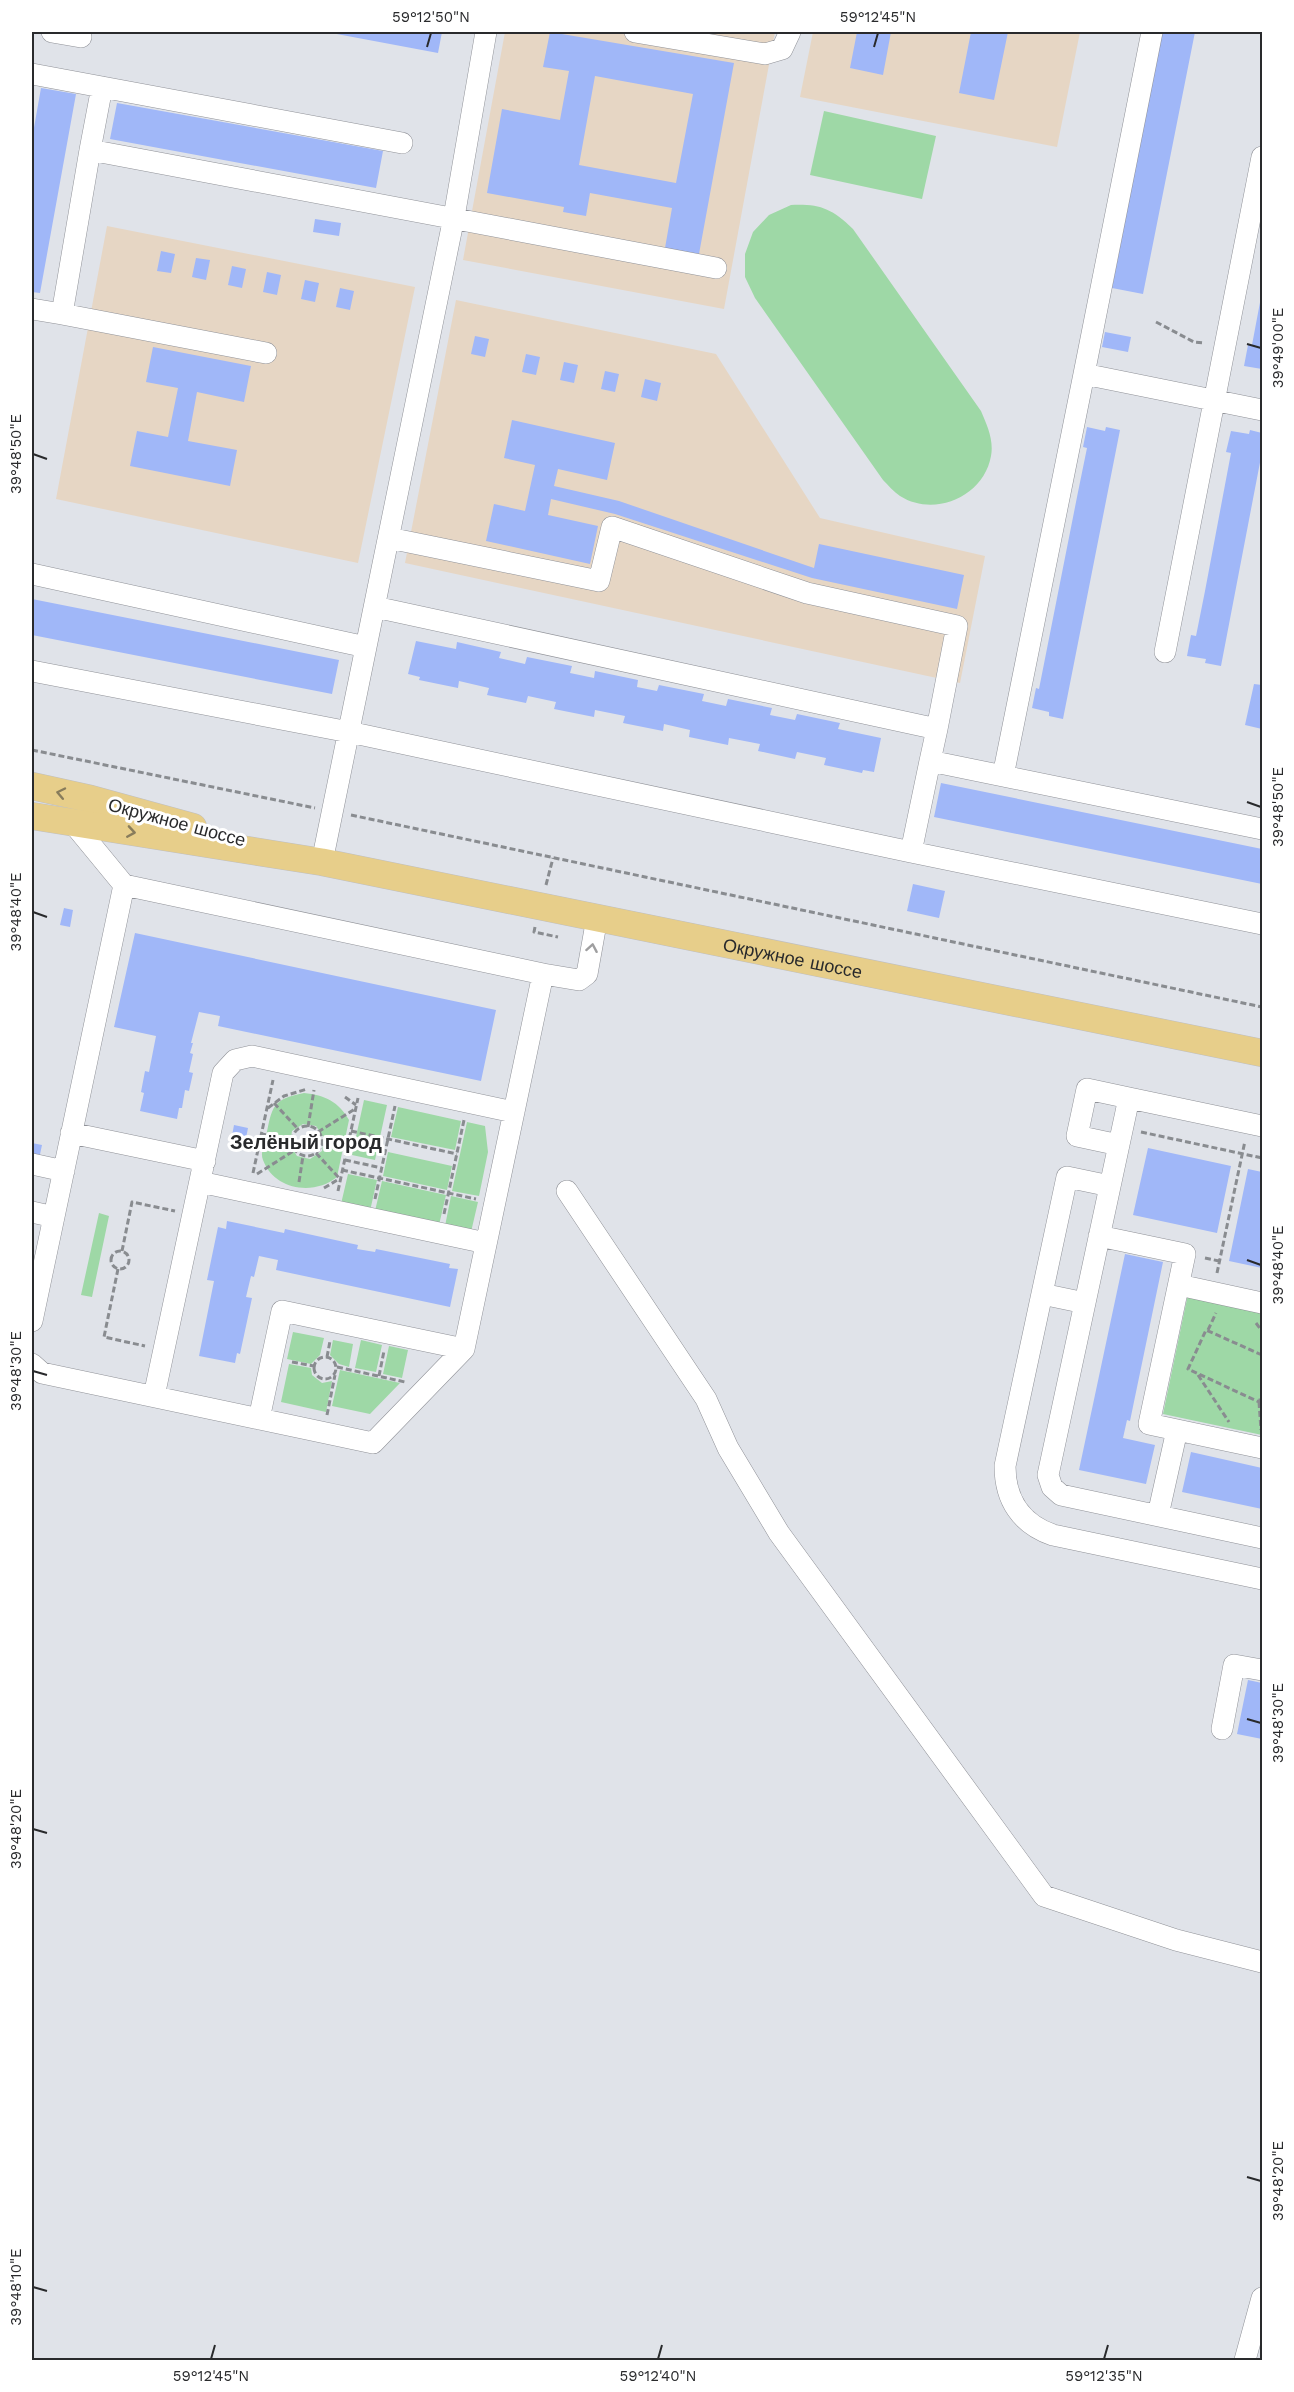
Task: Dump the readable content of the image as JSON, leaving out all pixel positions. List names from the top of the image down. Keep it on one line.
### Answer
{"streets":{"main road":["Окружное шоссе"]},"districts":["Зелёный город"],"coordinates":["59°12'50\"N","59°12'45\"N","39°49'00\"E","39°48'50\"E","39°48'40\"E","39°48'30\"E","39°48'20\"E","39°48'10\"E","59°12'40\"N","59°12'35\"N"]}
